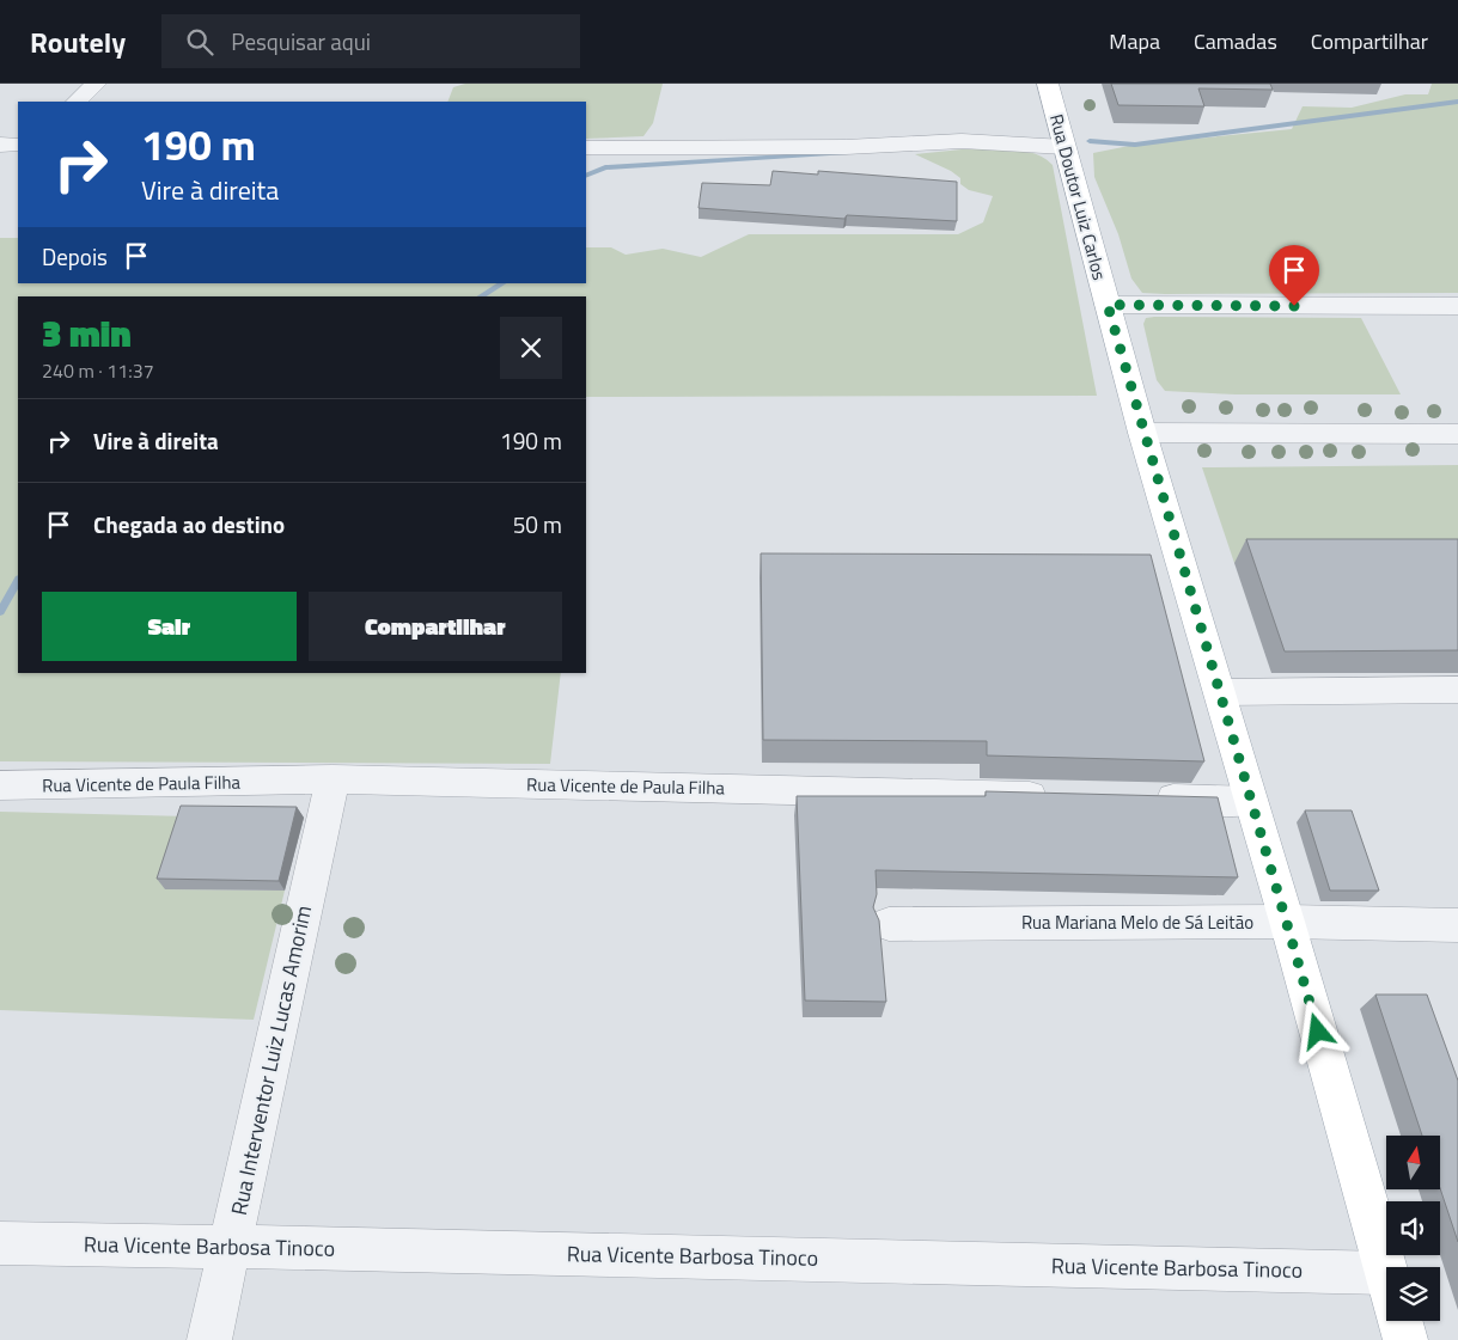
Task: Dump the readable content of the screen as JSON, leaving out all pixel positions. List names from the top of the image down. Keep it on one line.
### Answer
{"streets":{"main road":["Rua Doutor Luiz Carlos"],"street":["Rua Vicente de Paula Filha","Rua Mariana Melo de Sá Leitão","Rua Interventor Luiz Lucas Amorim","Rua Vicente Barbosa Tinoco"]},"crossings":[["Rua Doutor Luiz Carlos","Rua Mariana Melo de Sá Leitão"],["Rua Vicente de Paula Filha","Rua Interventor Luiz Lucas Amorim"],["Rua Interventor Luiz Lucas Amorim","Rua Vicente Barbosa Tinoco"]],"north":"top","page":{"header":"Routely","search":"Pesquisar aqui","nav":["Mapa","Camadas","Compartilhar"],"turn":["190 m","Vire à direita"],"then":"Depois","heading":["3 min","240 m · 11:37"],"list":[{"name":"Vire à direita","value":"190 m"},{"name":"Chegada ao destino","value":"50 m"}],"buttons":["Sair","Compartilhar"]}}
